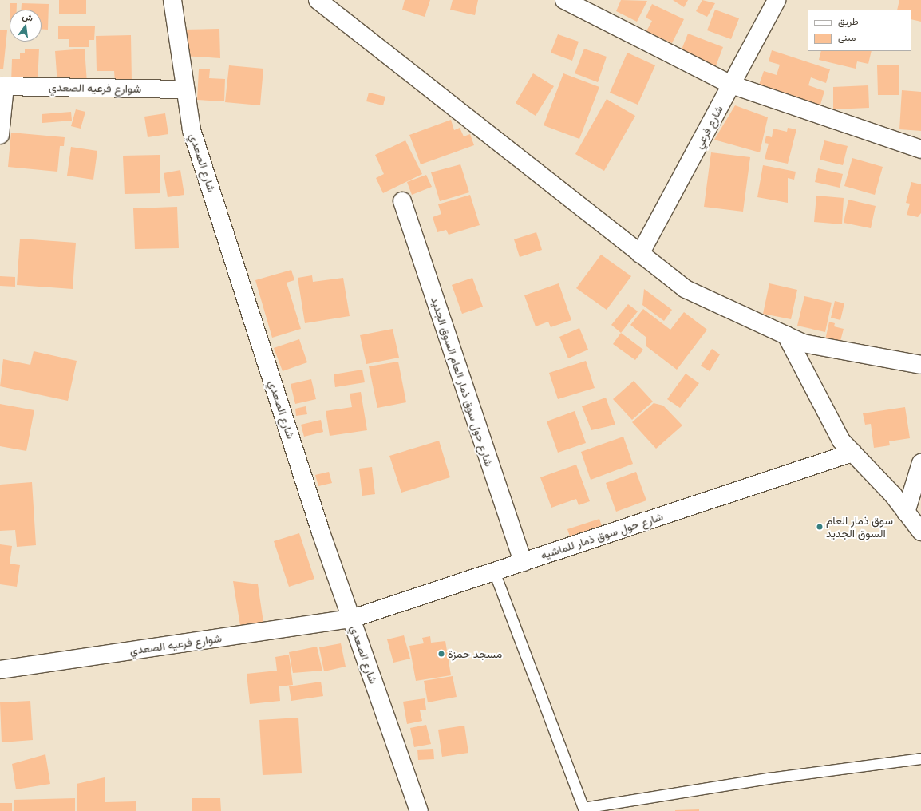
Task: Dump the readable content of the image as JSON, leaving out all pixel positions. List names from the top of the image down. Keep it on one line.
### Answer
{"streets":{"street":["شوارع فرعيه الصعدي","شارع فرعي","شارع الصعدي","شارع حول سوق ذمار العام السوق الجديد","شارع حول سوق ذمار للماشيه"]},"crossings":[["شوارع فرعيه الصعدي","شارع الصعدي"],["شوارع فرعيه الصعدي","شارع حول سوق ذمار للماشيه"],["شارع الصعدي","شارع حول سوق ذمار للماشيه"],["شارع حول سوق ذمار العام السوق الجديد","شارع حول سوق ذمار للماشيه"]],"places":["سوق ذمار العام السوق الجديد","مسجد حمزة"],"legend":["طريق","مبنى"],"north":"top"}
